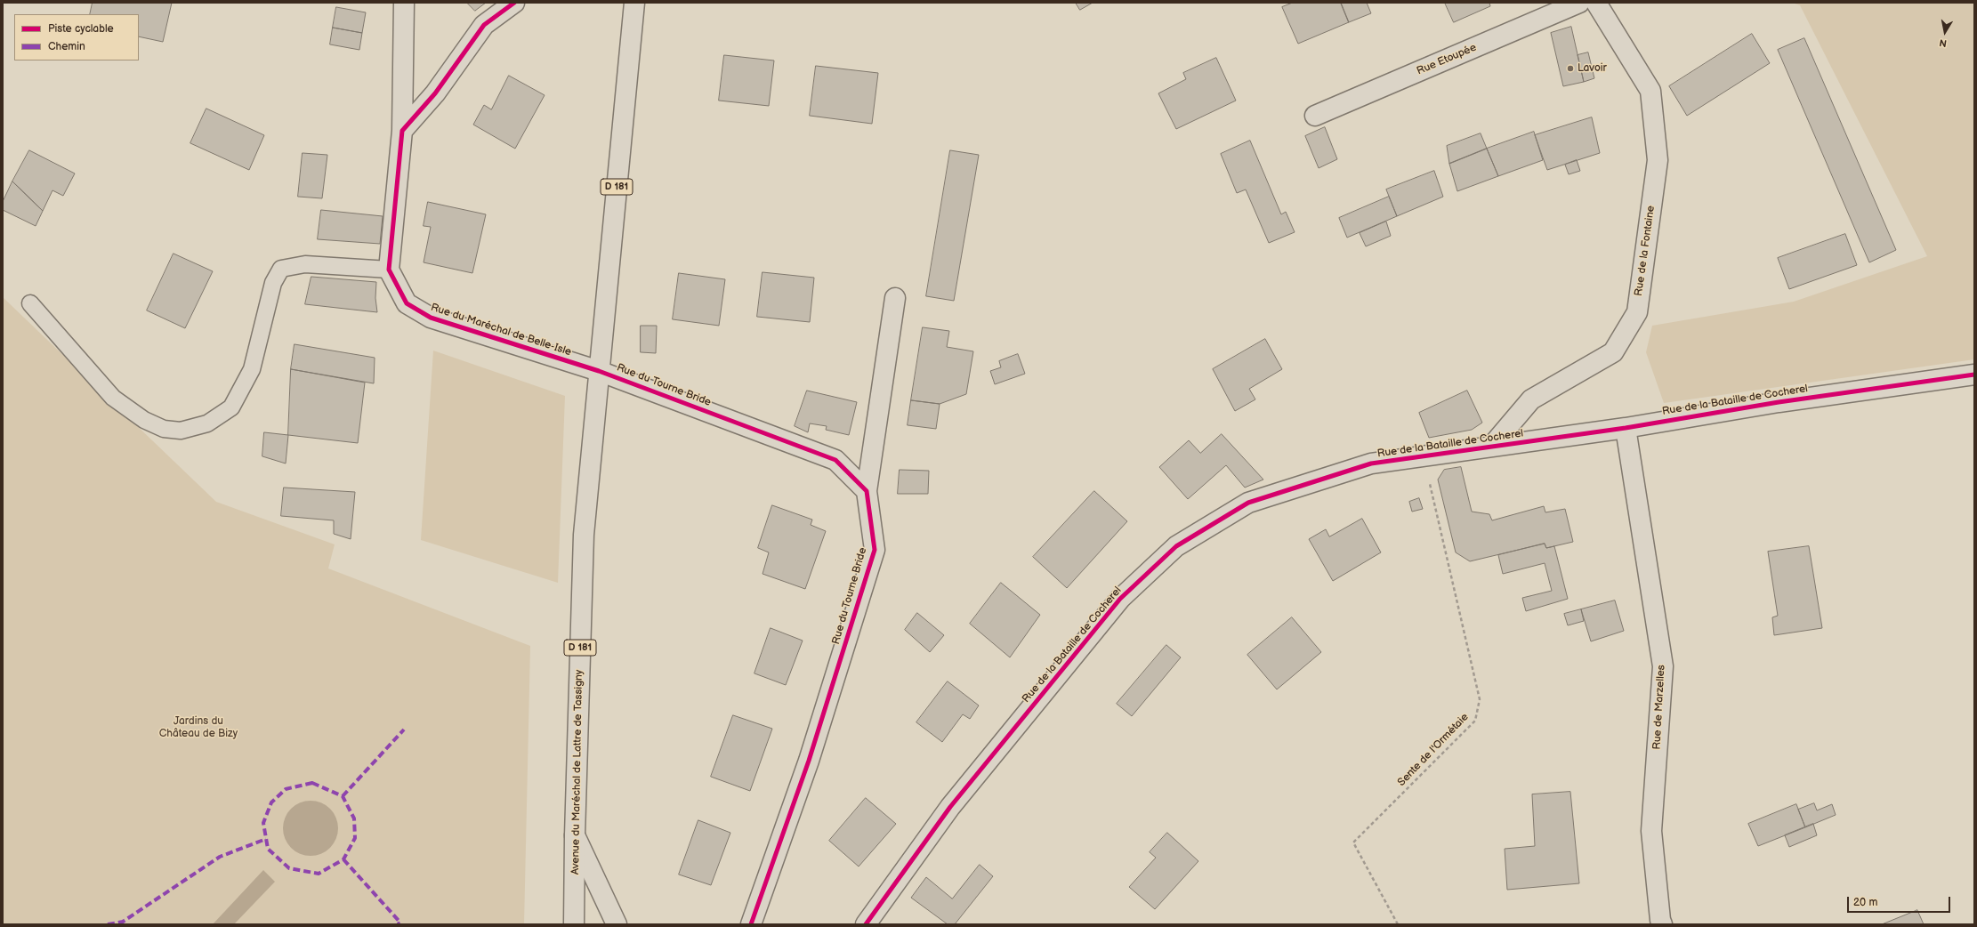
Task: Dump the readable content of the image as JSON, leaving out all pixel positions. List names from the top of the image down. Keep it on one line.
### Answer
{"streets":{"street":["Rue Etoupée","D 181","Rue de la Fontaine","Rue du Maréchal de Belle-Isle","Rue du Tourne Bride","Rue de la Bataille de Cocherel","Rue de Marzelles","Avenue du Maréchal de Lattre de Tassigny"],"path":["Sente de l'Ormétaie"]},"crossings":[["Rue de la Fontaine","Rue de la Bataille de Cocherel"],["Rue du Maréchal de Belle-Isle","Rue du Tourne Bride"],["Rue du Maréchal de Belle-Isle","Avenue du Maréchal de Lattre de Tassigny"],["Rue du Tourne Bride","Avenue du Maréchal de Lattre de Tassigny"],["Rue de la Bataille de Cocherel","Rue de Marzelles"],["Rue de la Bataille de Cocherel","Sente de l'Ormétaie"]],"parks":["Jardins du Château de Bizy"],"places":["Lavoir"],"legend":["Piste cyclable","Chemin"],"scale_bar":"20 m","north":"bottom"}
